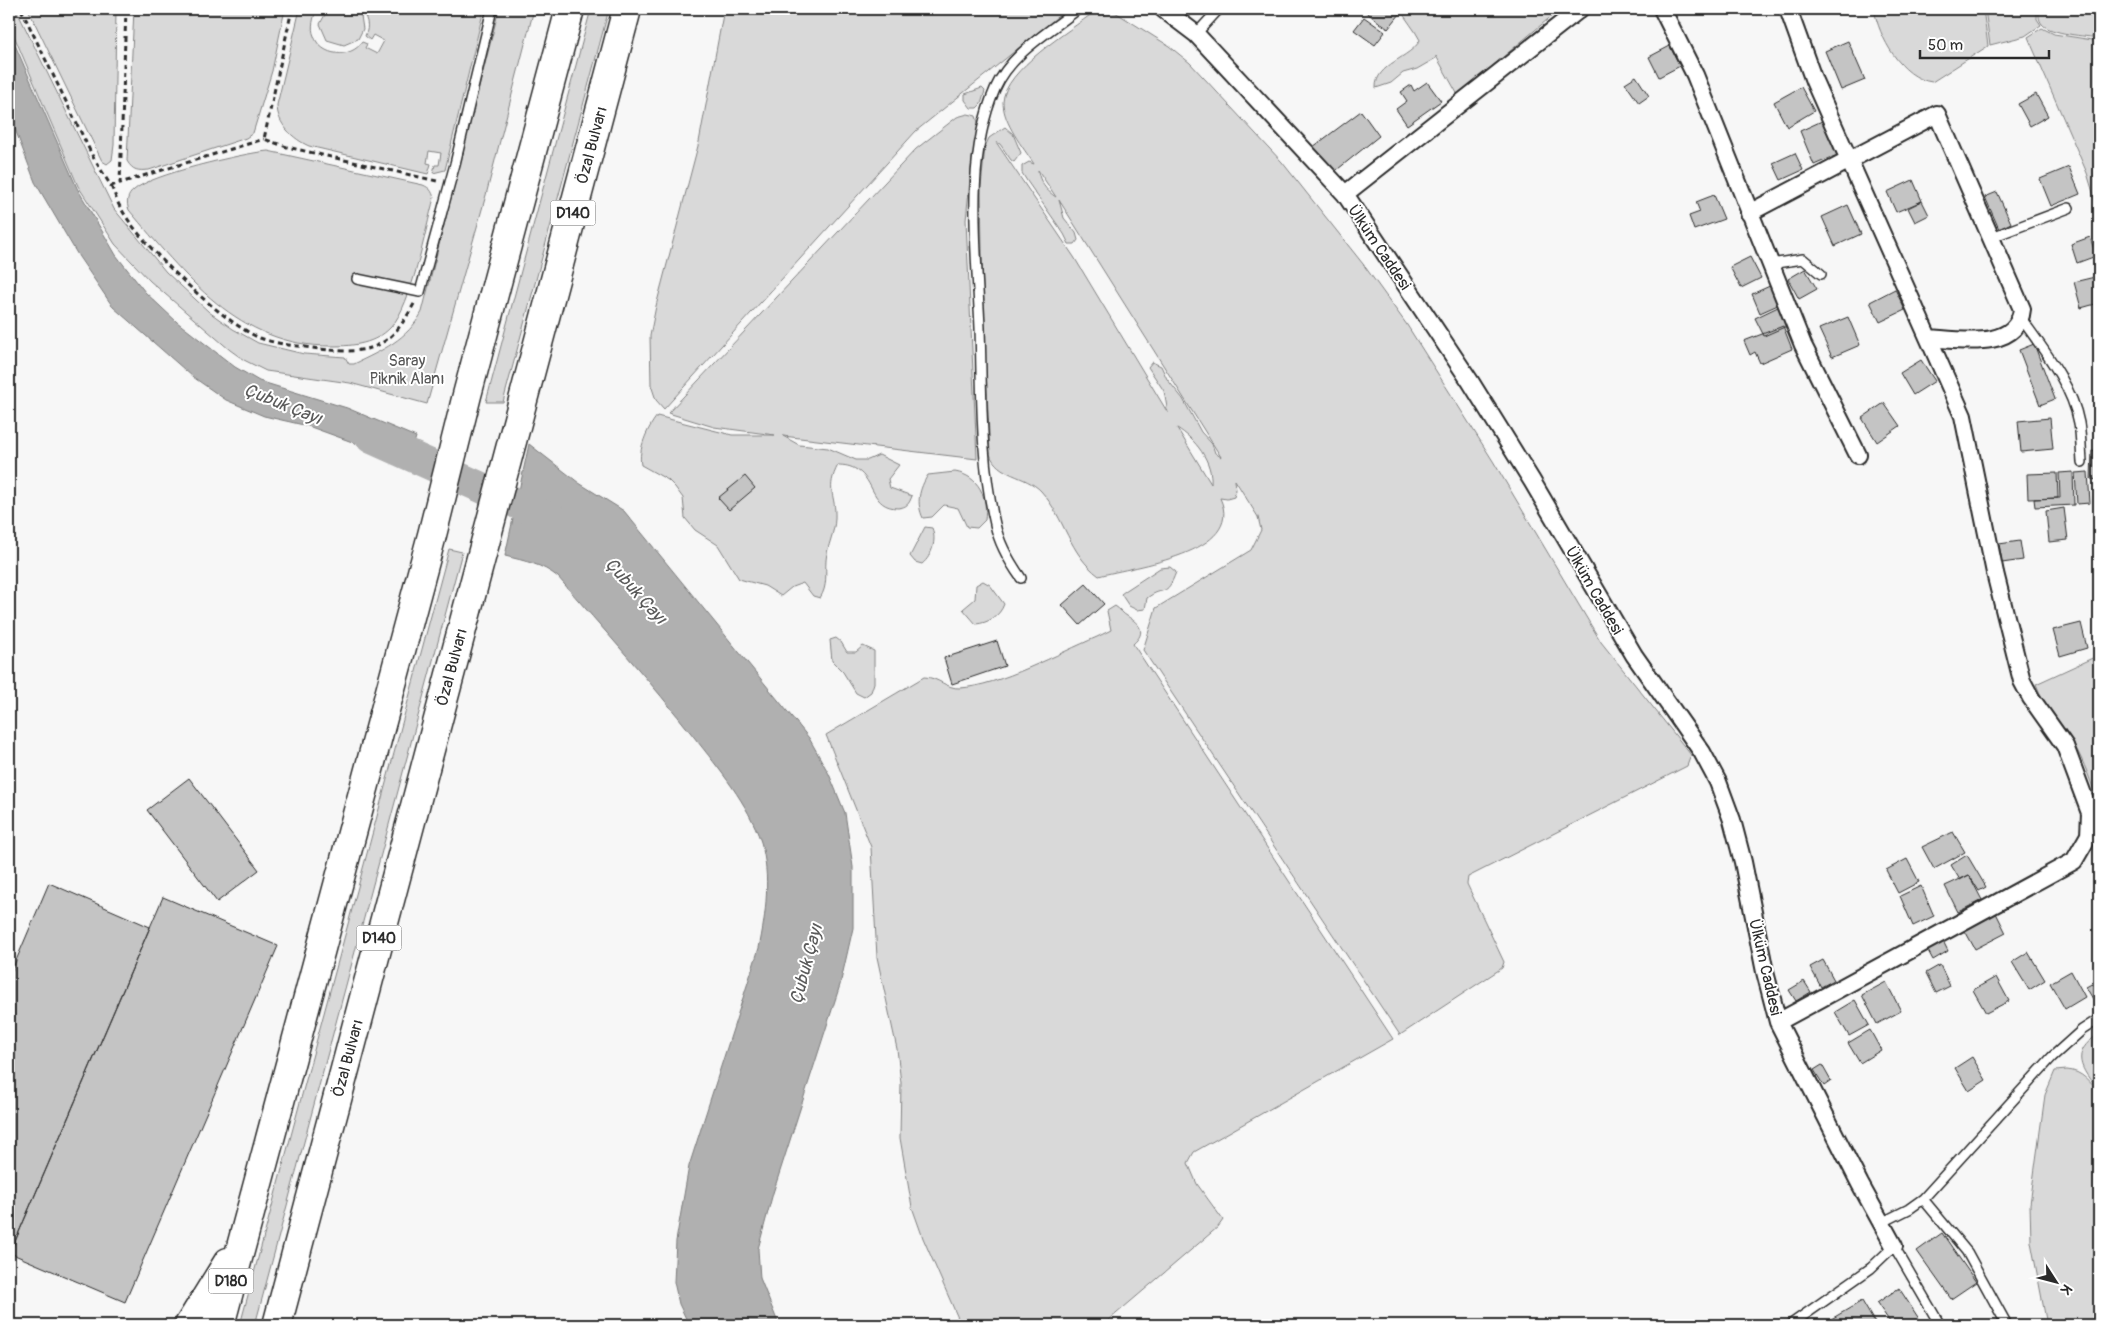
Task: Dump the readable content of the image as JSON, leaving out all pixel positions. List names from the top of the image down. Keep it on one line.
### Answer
{"streets":{"highway":["Özal Bulvarı","D140","D180"],"street":["Ülküm Caddesi"]},"water":["Çubuk Çayı"],"parks":["Saray Piknik Alanı"],"scale_bar":"50 m","north":"bottom right"}
